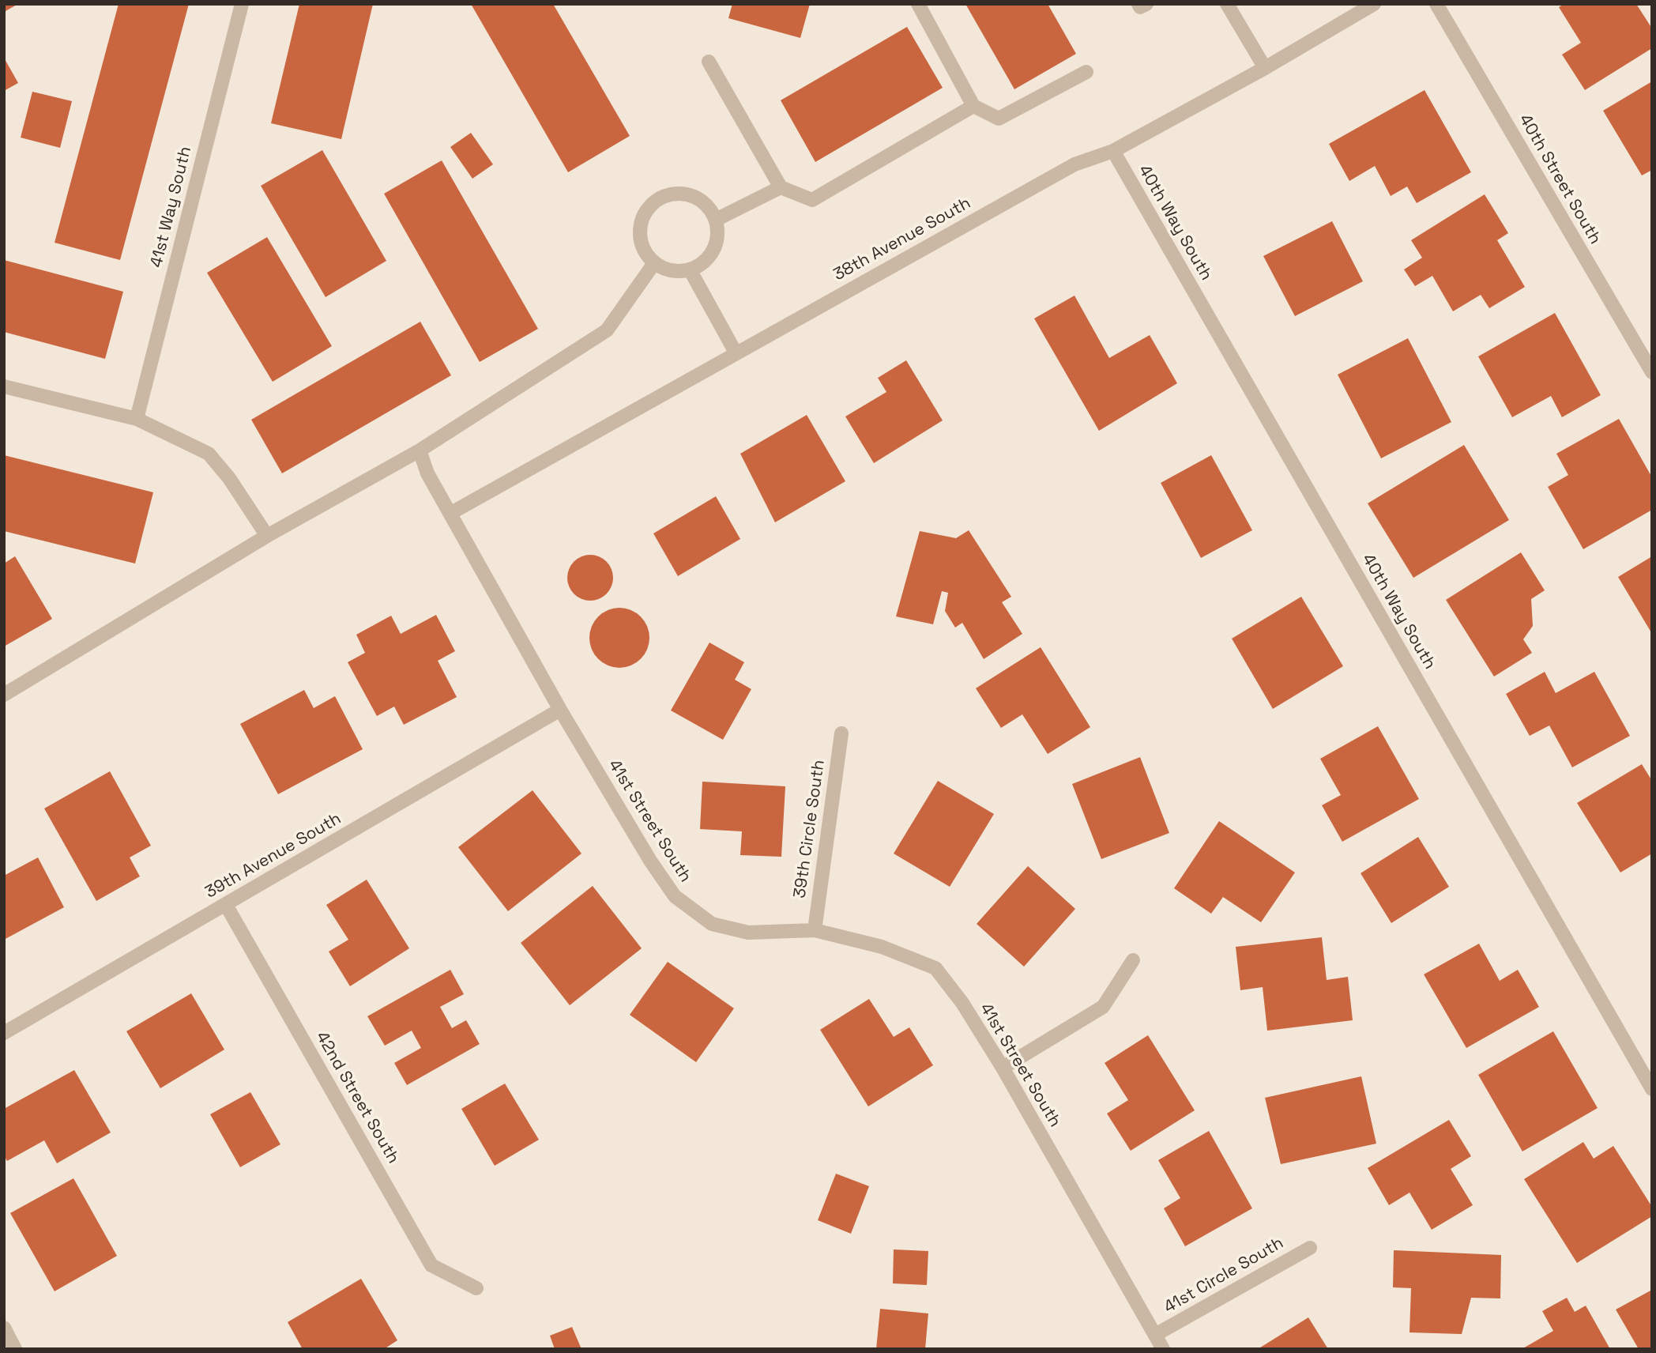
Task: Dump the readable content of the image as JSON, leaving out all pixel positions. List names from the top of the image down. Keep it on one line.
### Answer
{"streets":{"street":["40th Street South","41st Way South","40th Way South","38th Avenue South","41st Street South","39th Circle South","39th Avenue South","42nd Street South","41st Circle South"]},"crossings":[["40th Way South","38th Avenue South"],["38th Avenue South","41st Street South"],["41st Street South","39th Circle South"],["41st Street South","39th Avenue South"],["41st Street South","41st Circle South"],["39th Avenue South","42nd Street South"]]}
